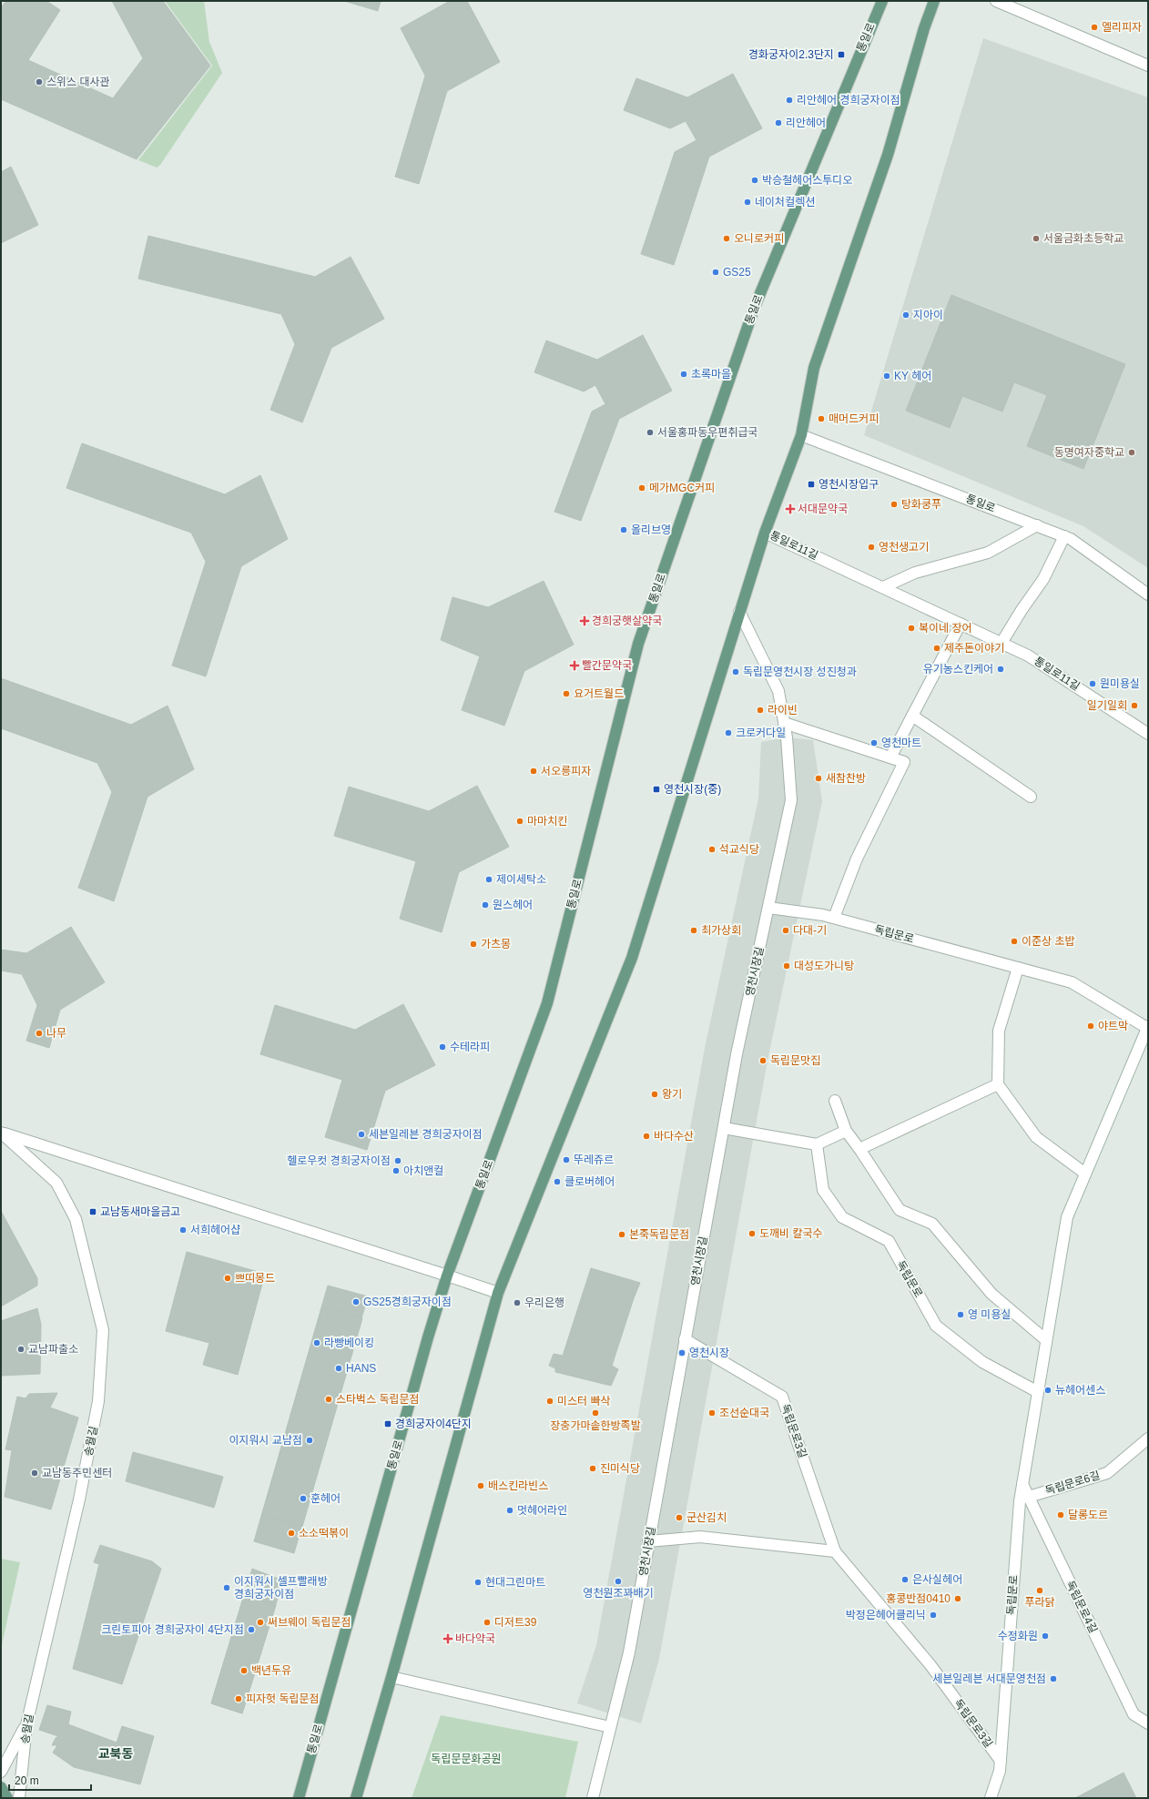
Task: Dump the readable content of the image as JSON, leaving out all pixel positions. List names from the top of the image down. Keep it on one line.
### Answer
{"streets":{"main road":["통일로"],"street":["통일로11길","독립문로","영천시장길","독립문로3길","송월길","독립문로6길","독립문로4길"]},"crossings":[["독립문로","영천시장길"],["독립문로","독립문로3길"],["독립문로","독립문로4길"],["영천시장길","독립문로3길"],["독립문로6길","독립문로4길"]],"districts":["교북동"],"parks":["독립문문화공원"],"places":{"other":["엘리피자","스위스 대사관","리안헤어 경희궁자이점","리안헤어","박승철헤어스투디오","네이처컬렉션","오니로커피","서울금화초등학교","GS25","지아이","초록마을","KY 헤어","매머드커피","서울홍파동우편취급국","동명여자중학교","메가MGC커피","탕화쿵푸","올리브영","영천생고기","복이네 장어","제주돈이야기","유기농스킨케어","독립문영천시장 성진청과","원미용실","요거트월드","일기일회","라이빈","크로커다일","영천마트","서오릉피자","새참찬방","마마치킨","석교식당","제이세탁소","원스헤어","최가상회","다대-기","이준상 초밥","가츠몽","대성도가니탕","야트막","나무","수테라피","독립문맛집","왕기","세븐일레븐 경희궁자이점","바다수산","뚜레쥬르","헬로우컷 경희궁자이점","아치앤컬","클로버헤어","서희헤어샵","도깨비 칼국수","본죽독립문점","쁘띠몽드","GS25경희궁자이점","우리은행","영 미용실","라빵베이킹","교남파출소","영천시장","HANS","뉴헤어센스","스타벅스 독립문점","미스터 빠삭","장충가마솥한방족발","조선순대국","이지워시 교남점","진미식당","교남동주민센터","배스킨라빈스","훈헤어","멋헤어라인","달롱도르","군산김치","소소떡볶이","은사실헤어","영천원조꽈배기","현대그린마트","이지워시 셀프빨래방 경희궁자이점","푸라닭","홍콩반점0410","박정은헤어클리닉","써브웨이 독립문점","디저트39","크린토피아 경희궁자이 4단지점","수정화원","백년두유","세븐일레븐 서대문영천점","피자헛 독립문점"],"transit":["경화궁자이2.3단지","영천시장입구","영천시장(중)","교남동새마을금고","경희궁자이4단지"],"health":["서대문약국","경희궁햇살약국","빨간문약국","바다약국"]},"scale_bar":"20 m"}
